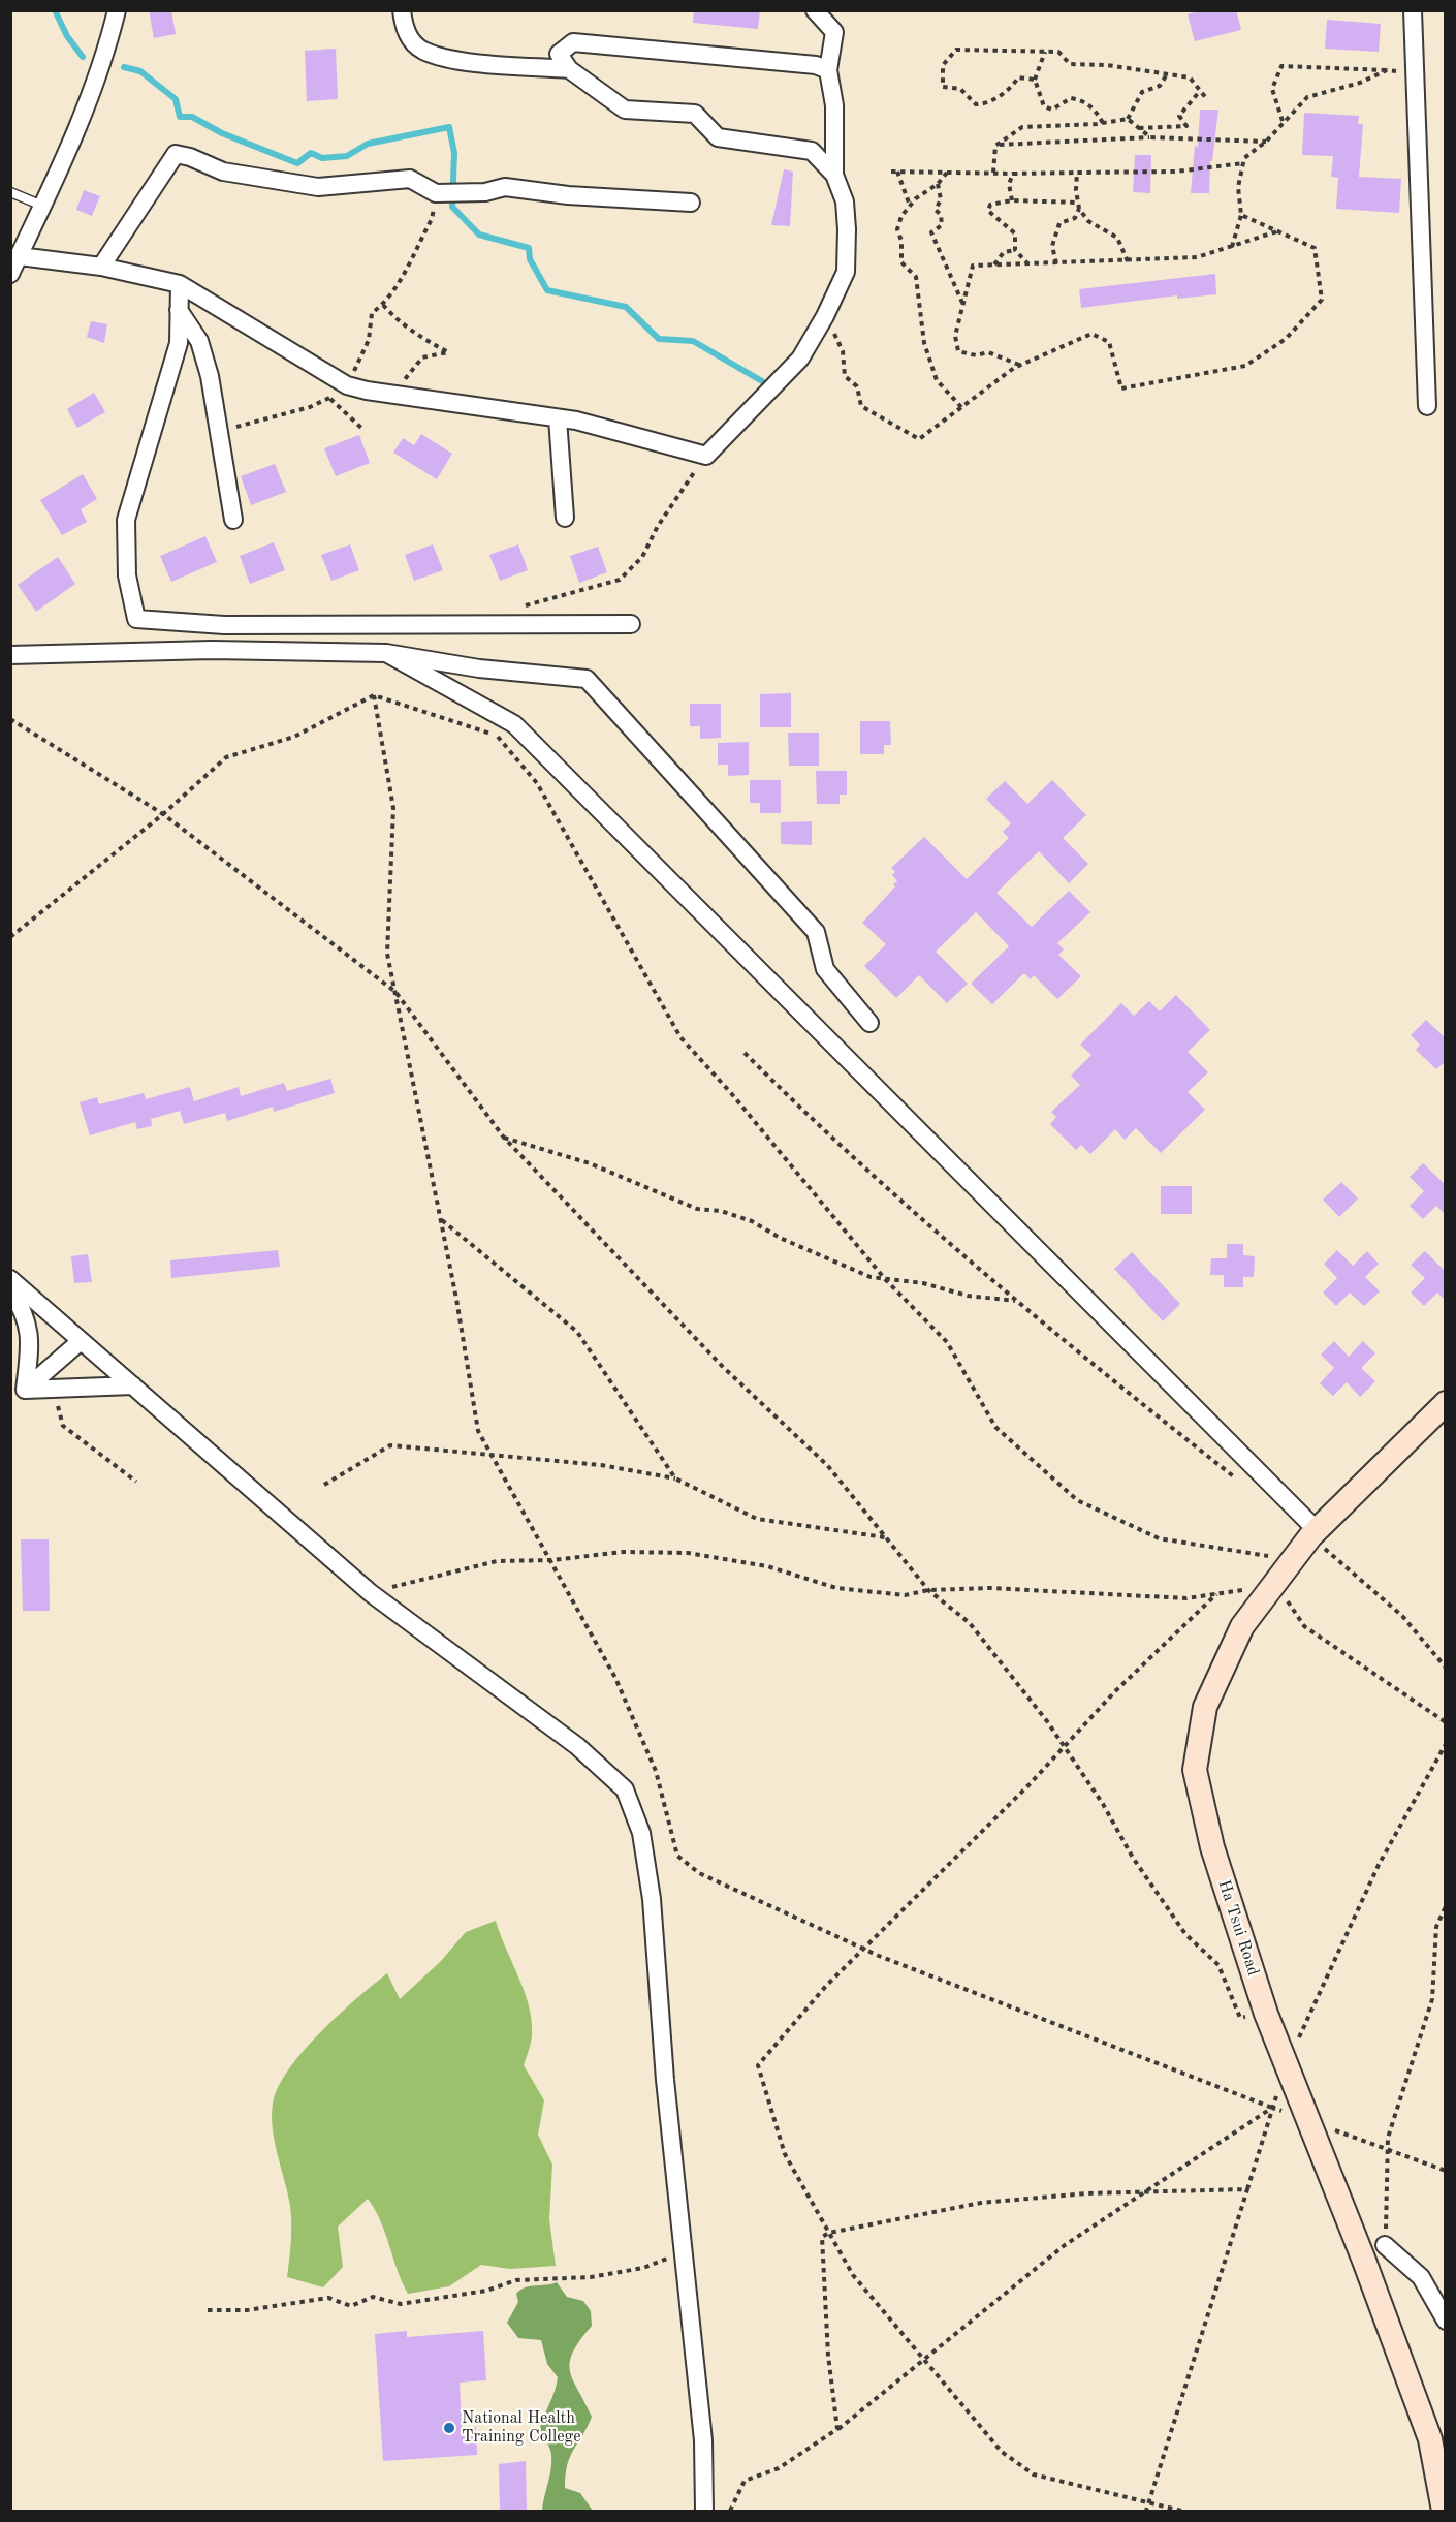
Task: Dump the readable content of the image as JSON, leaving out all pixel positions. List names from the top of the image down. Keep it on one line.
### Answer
{"streets":{"street":["Ha Tsui Road"]},"places":["National Health Training College"]}
